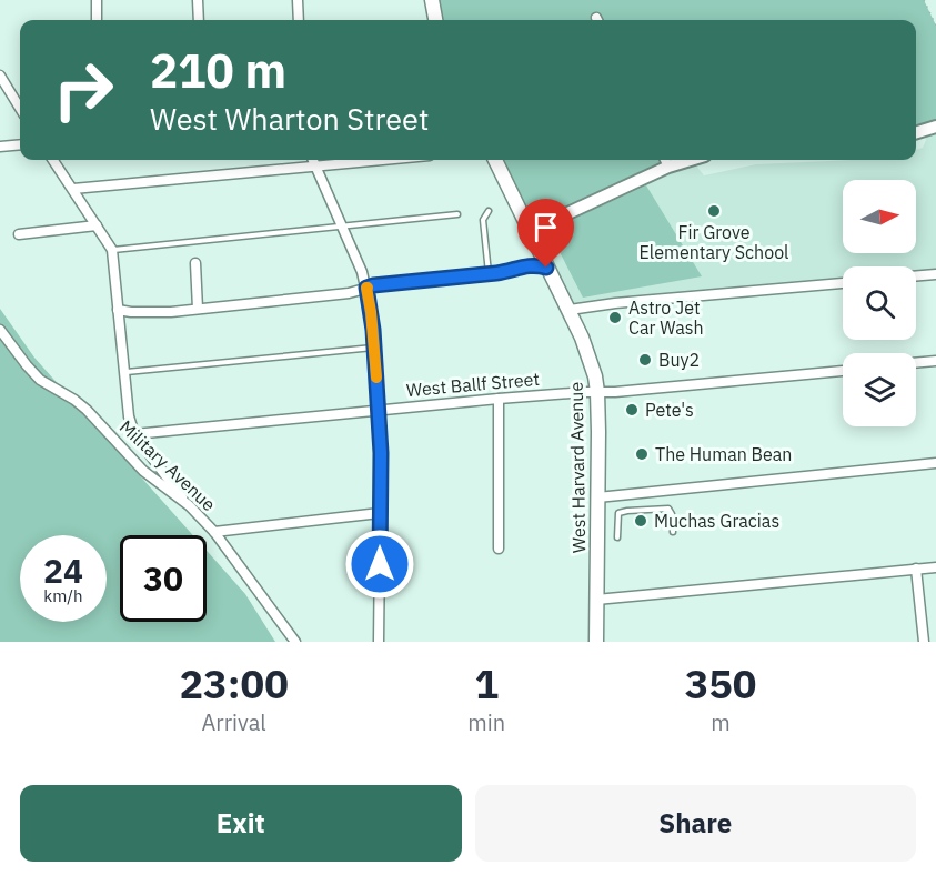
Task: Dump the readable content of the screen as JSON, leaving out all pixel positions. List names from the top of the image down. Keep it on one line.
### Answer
{"streets":{"main road":["West Harvard Avenue"],"street":["West Ballf Street","Military Avenue"]},"crossings":[["West Ballf Street","West Harvard Avenue"]],"places":["Fir Grove Elementary School","Astro Jet Car Wash","Buy2","Pete's","The Human Bean","Muchas Gracias"],"north":"right","page":{"turn":["210 m","West Wharton Street"],"speed":"24 km/h","limit":"30","eta":["23:00","Arrival","1","min","350","m"],"buttons":["Exit","Share"]}}
